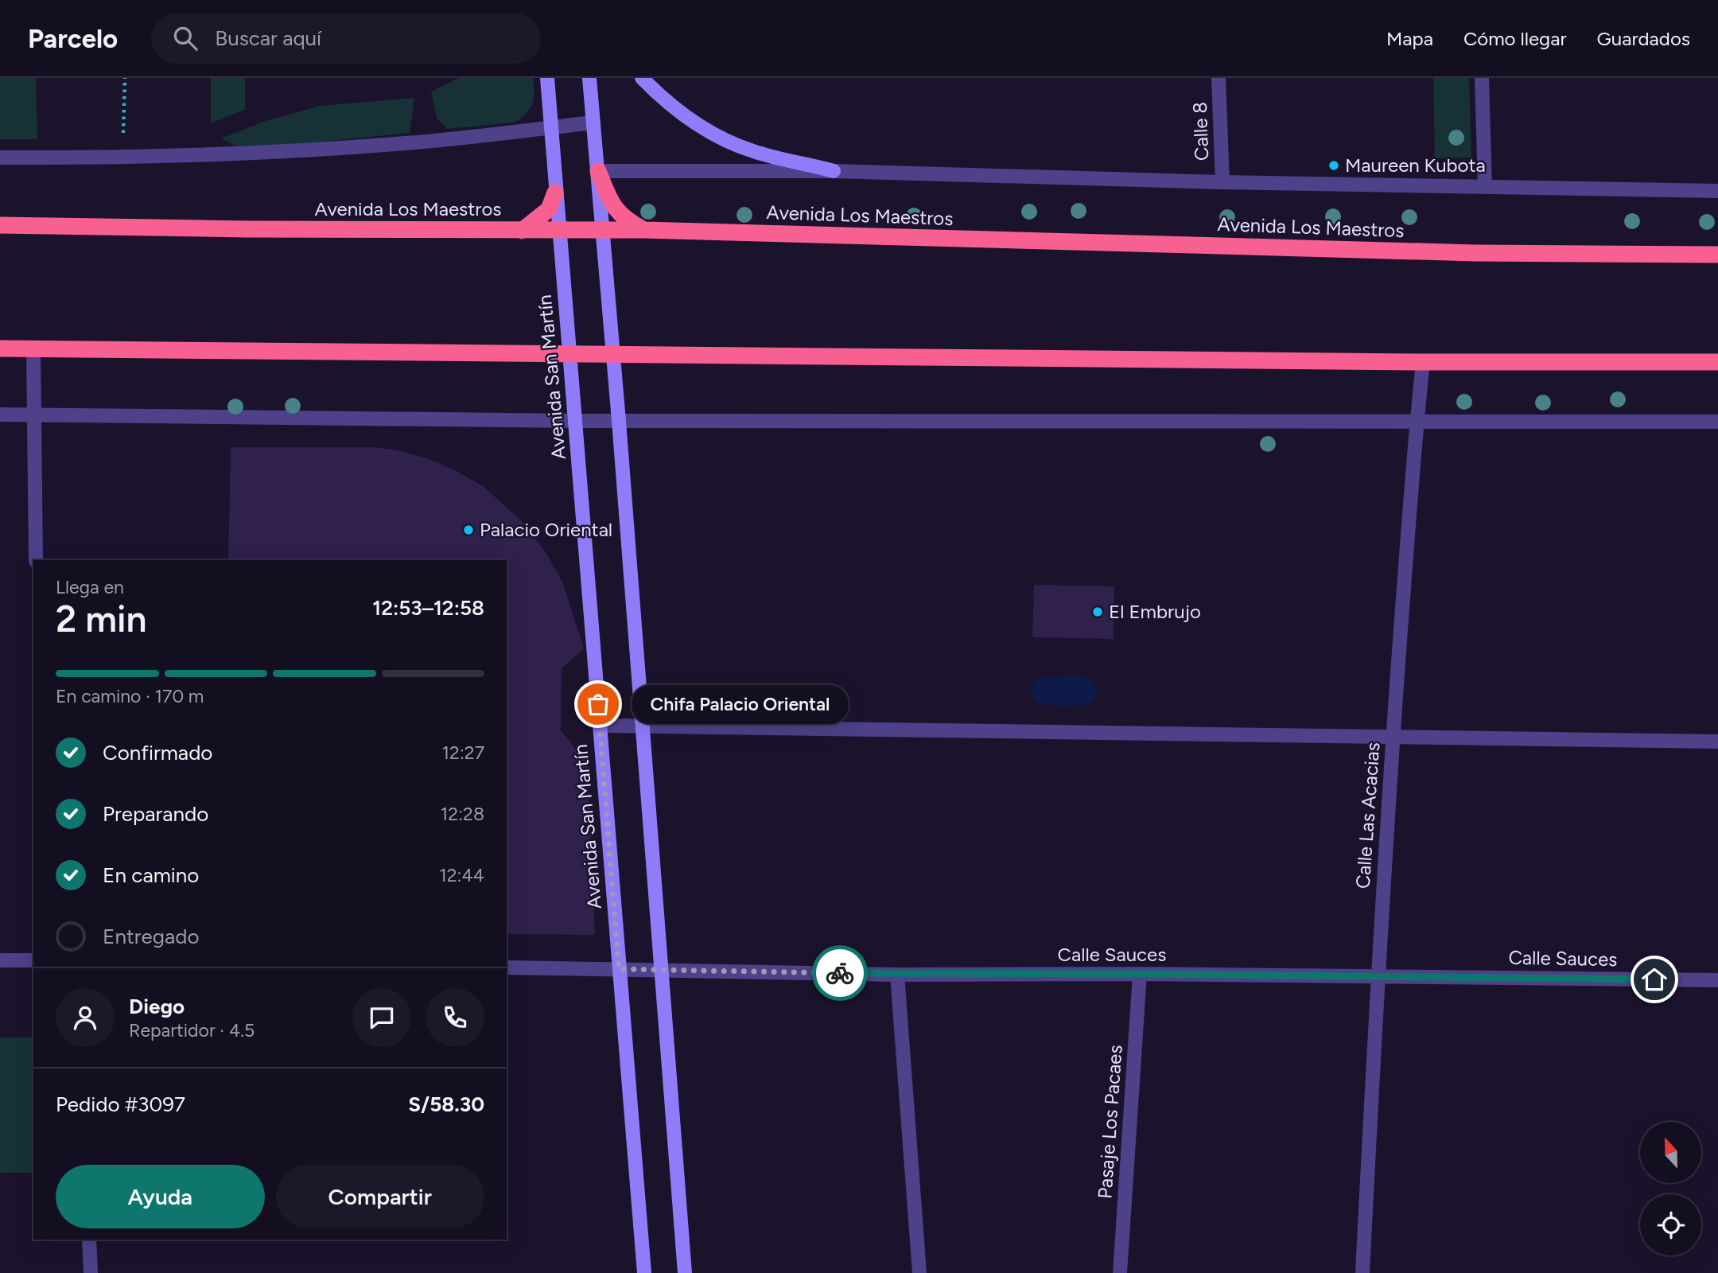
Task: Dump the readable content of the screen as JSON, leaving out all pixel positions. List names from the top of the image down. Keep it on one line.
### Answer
{"streets":{"highway":["Avenida Los Maestros"],"main road":["Avenida San Martín"],"street":["Calle 8","Calle Las Acacias","Calle Sauces","Pasaje Los Pacaes"]},"crossings":[["Avenida Los Maestros","Avenida San Martín"],["Avenida San Martín","Calle Sauces"],["Calle Las Acacias","Calle Sauces"],["Calle Sauces","Pasaje Los Pacaes"]],"places":["Maureen Kubota","Palacio Oriental","El Embrujo","Chifa Palacio Oriental"],"north":"top","page":{"header":"Parcelo","search":"Buscar aquí","nav":["Mapa","Cómo llegar","Guardados"],"heading":["2 min","Llega en","12:53–12:58"],"panel":["Diego","Repartidor · 4.5","Pedido #3097","S/58.30"],"bar":"En camino · 170 m","bubble":"Chifa Palacio Oriental","list":[["Confirmado","12:27"],["Preparando","12:28"],["En camino","12:44"],"Entregado"],"buttons":["Ayuda","Compartir"]}}
